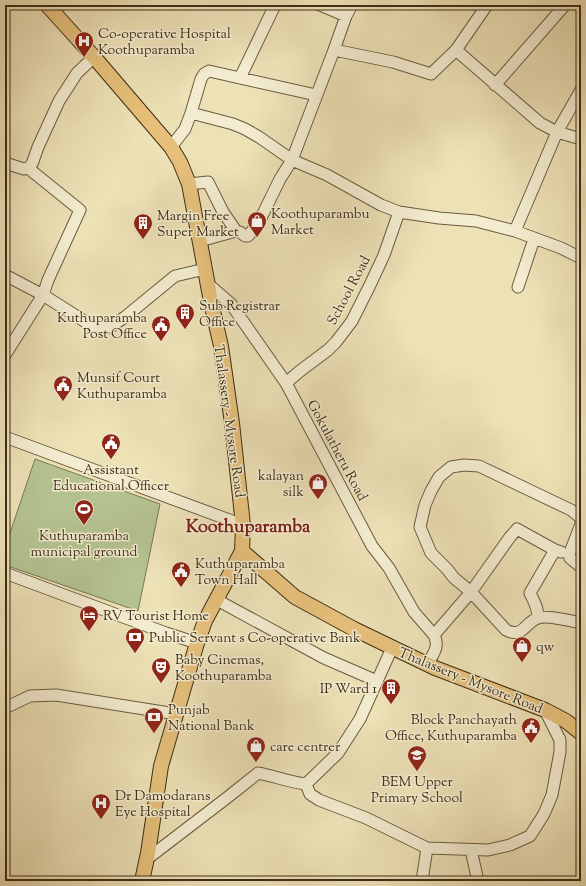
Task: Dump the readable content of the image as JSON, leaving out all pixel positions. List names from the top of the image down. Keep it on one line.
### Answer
{"streets":{"main road":["Thalassery - Mysore Road"],"street":["School Road","Gokulatheru Road"]},"crossings":[["School Road","Gokulatheru Road"],["Thalassery - Mysore Road","Gokulatheru Road"]],"districts":["Koothuparamba"],"places":{"hospital":["Co-operative Hospital Koothuparamba","Dr Damodarans Eye Hospital"],"shop":["Koothuparambu Market","kalayan silk","qw","care centrer"],"building":["Margin Free Super Market","Sub Registrar Office","IP Ward 1"],"public building":["Kuthuparamba Post Office","Munsif Court Kuthuparamba","Assistant Educational Officer","Kuthuparamba Town Hall","Block Panchayath Office, Kuthuparamba"],"sports":["Kuthuparamba municipal ground"],"hotel":["RV Tourist Home"],"bank":["Public Servant s Co-operative Bank","Punjab National Bank"],"theatre":["Baby Cinemas, Koothuparamba"],"school or university":["BEM Upper Primary School"]}}
